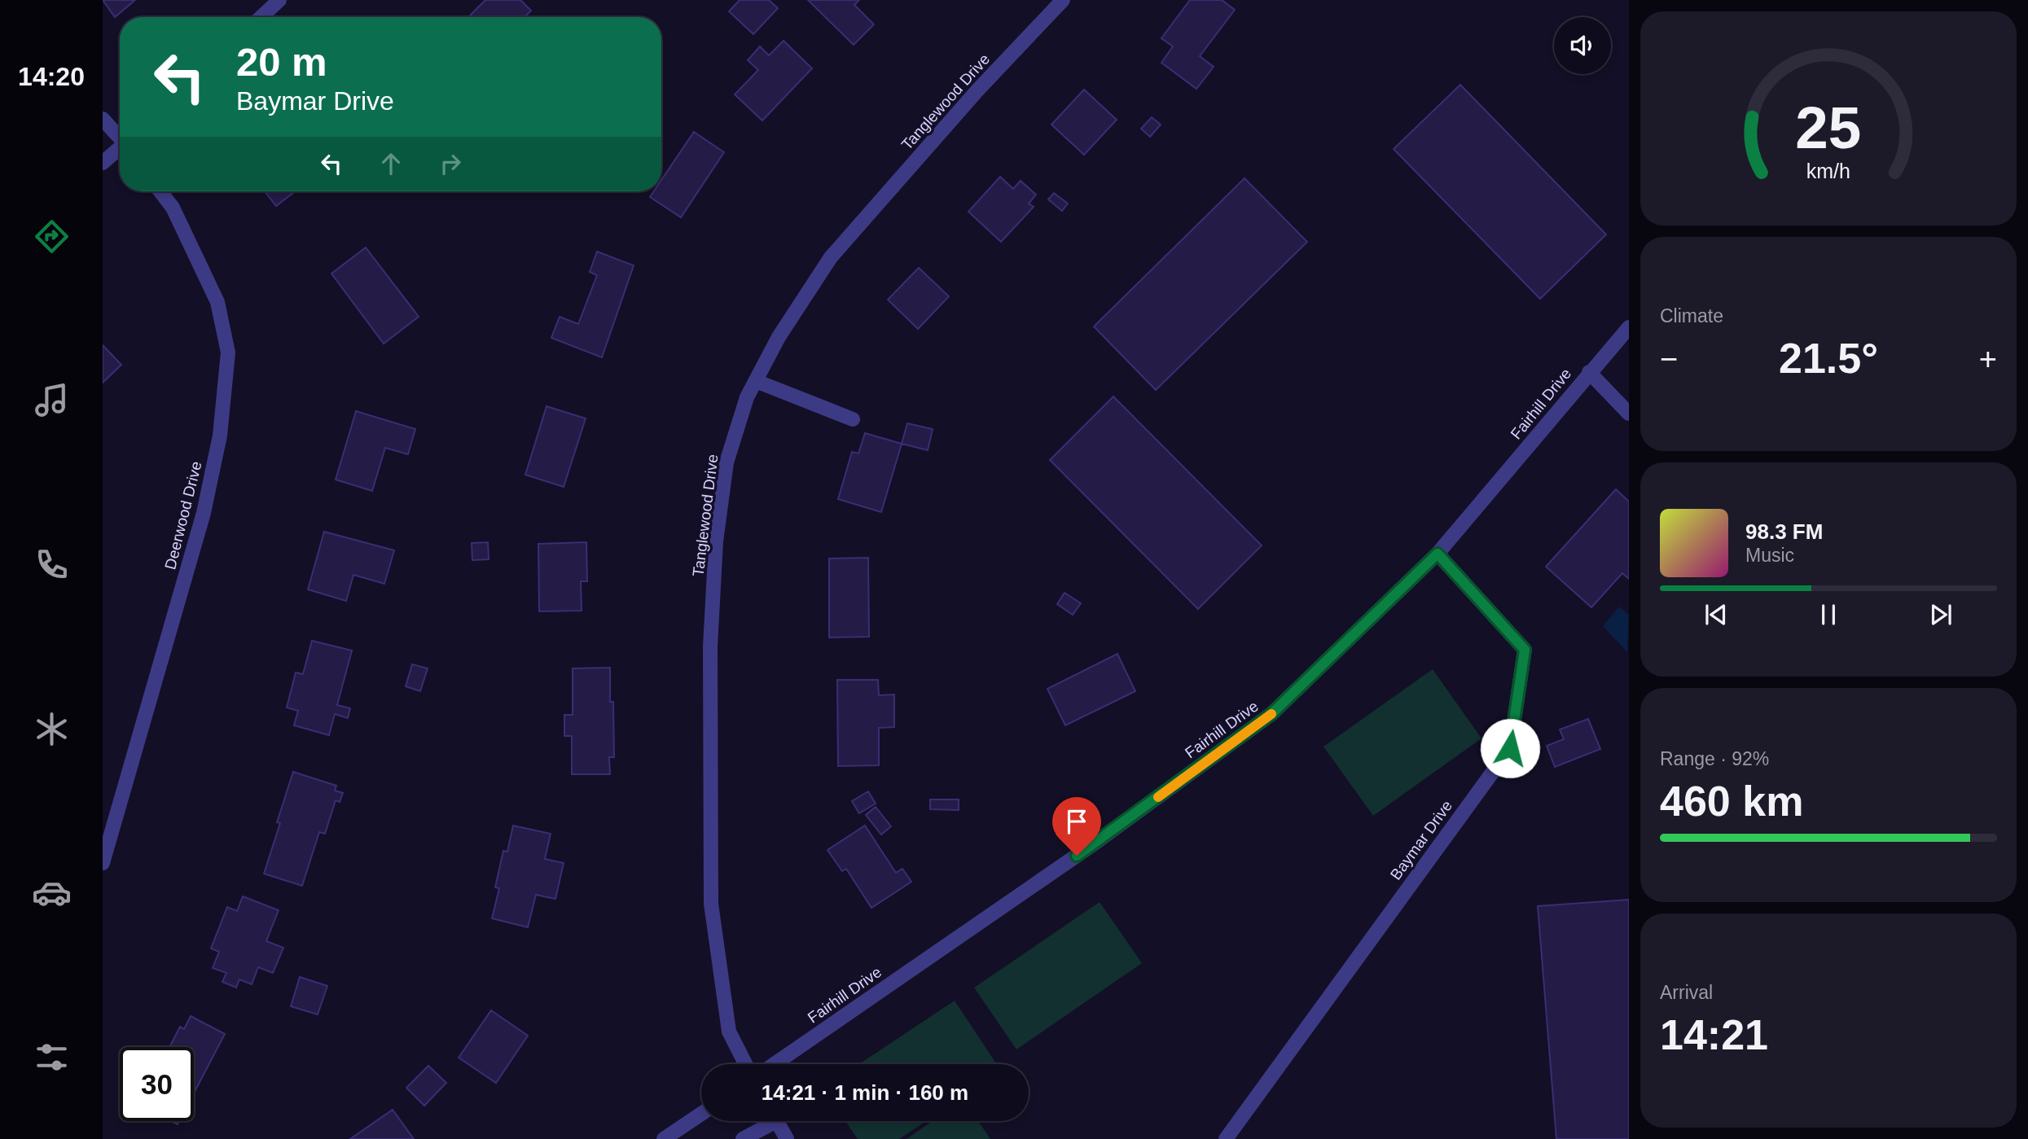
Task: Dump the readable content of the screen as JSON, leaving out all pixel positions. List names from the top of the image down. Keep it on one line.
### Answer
{"streets":{"street":["Tanglewood Drive","Fairhill Drive","Deerwood Drive","Baymar Drive"]},"crossings":[["Fairhill Drive","Baymar Drive"]],"page":{"tabs":"14:20","turn":["20 m","Baymar Drive"],"tile":["Climate",["Range · 92%","460 km"],["Arrival","14:21"]],"heat":["−","21.5°","+"],"song":["98.3 FM","Music"],"limit":"30","trip":"14:21 · 1 min · 160 m","gauge":["25","km/h"]}}
